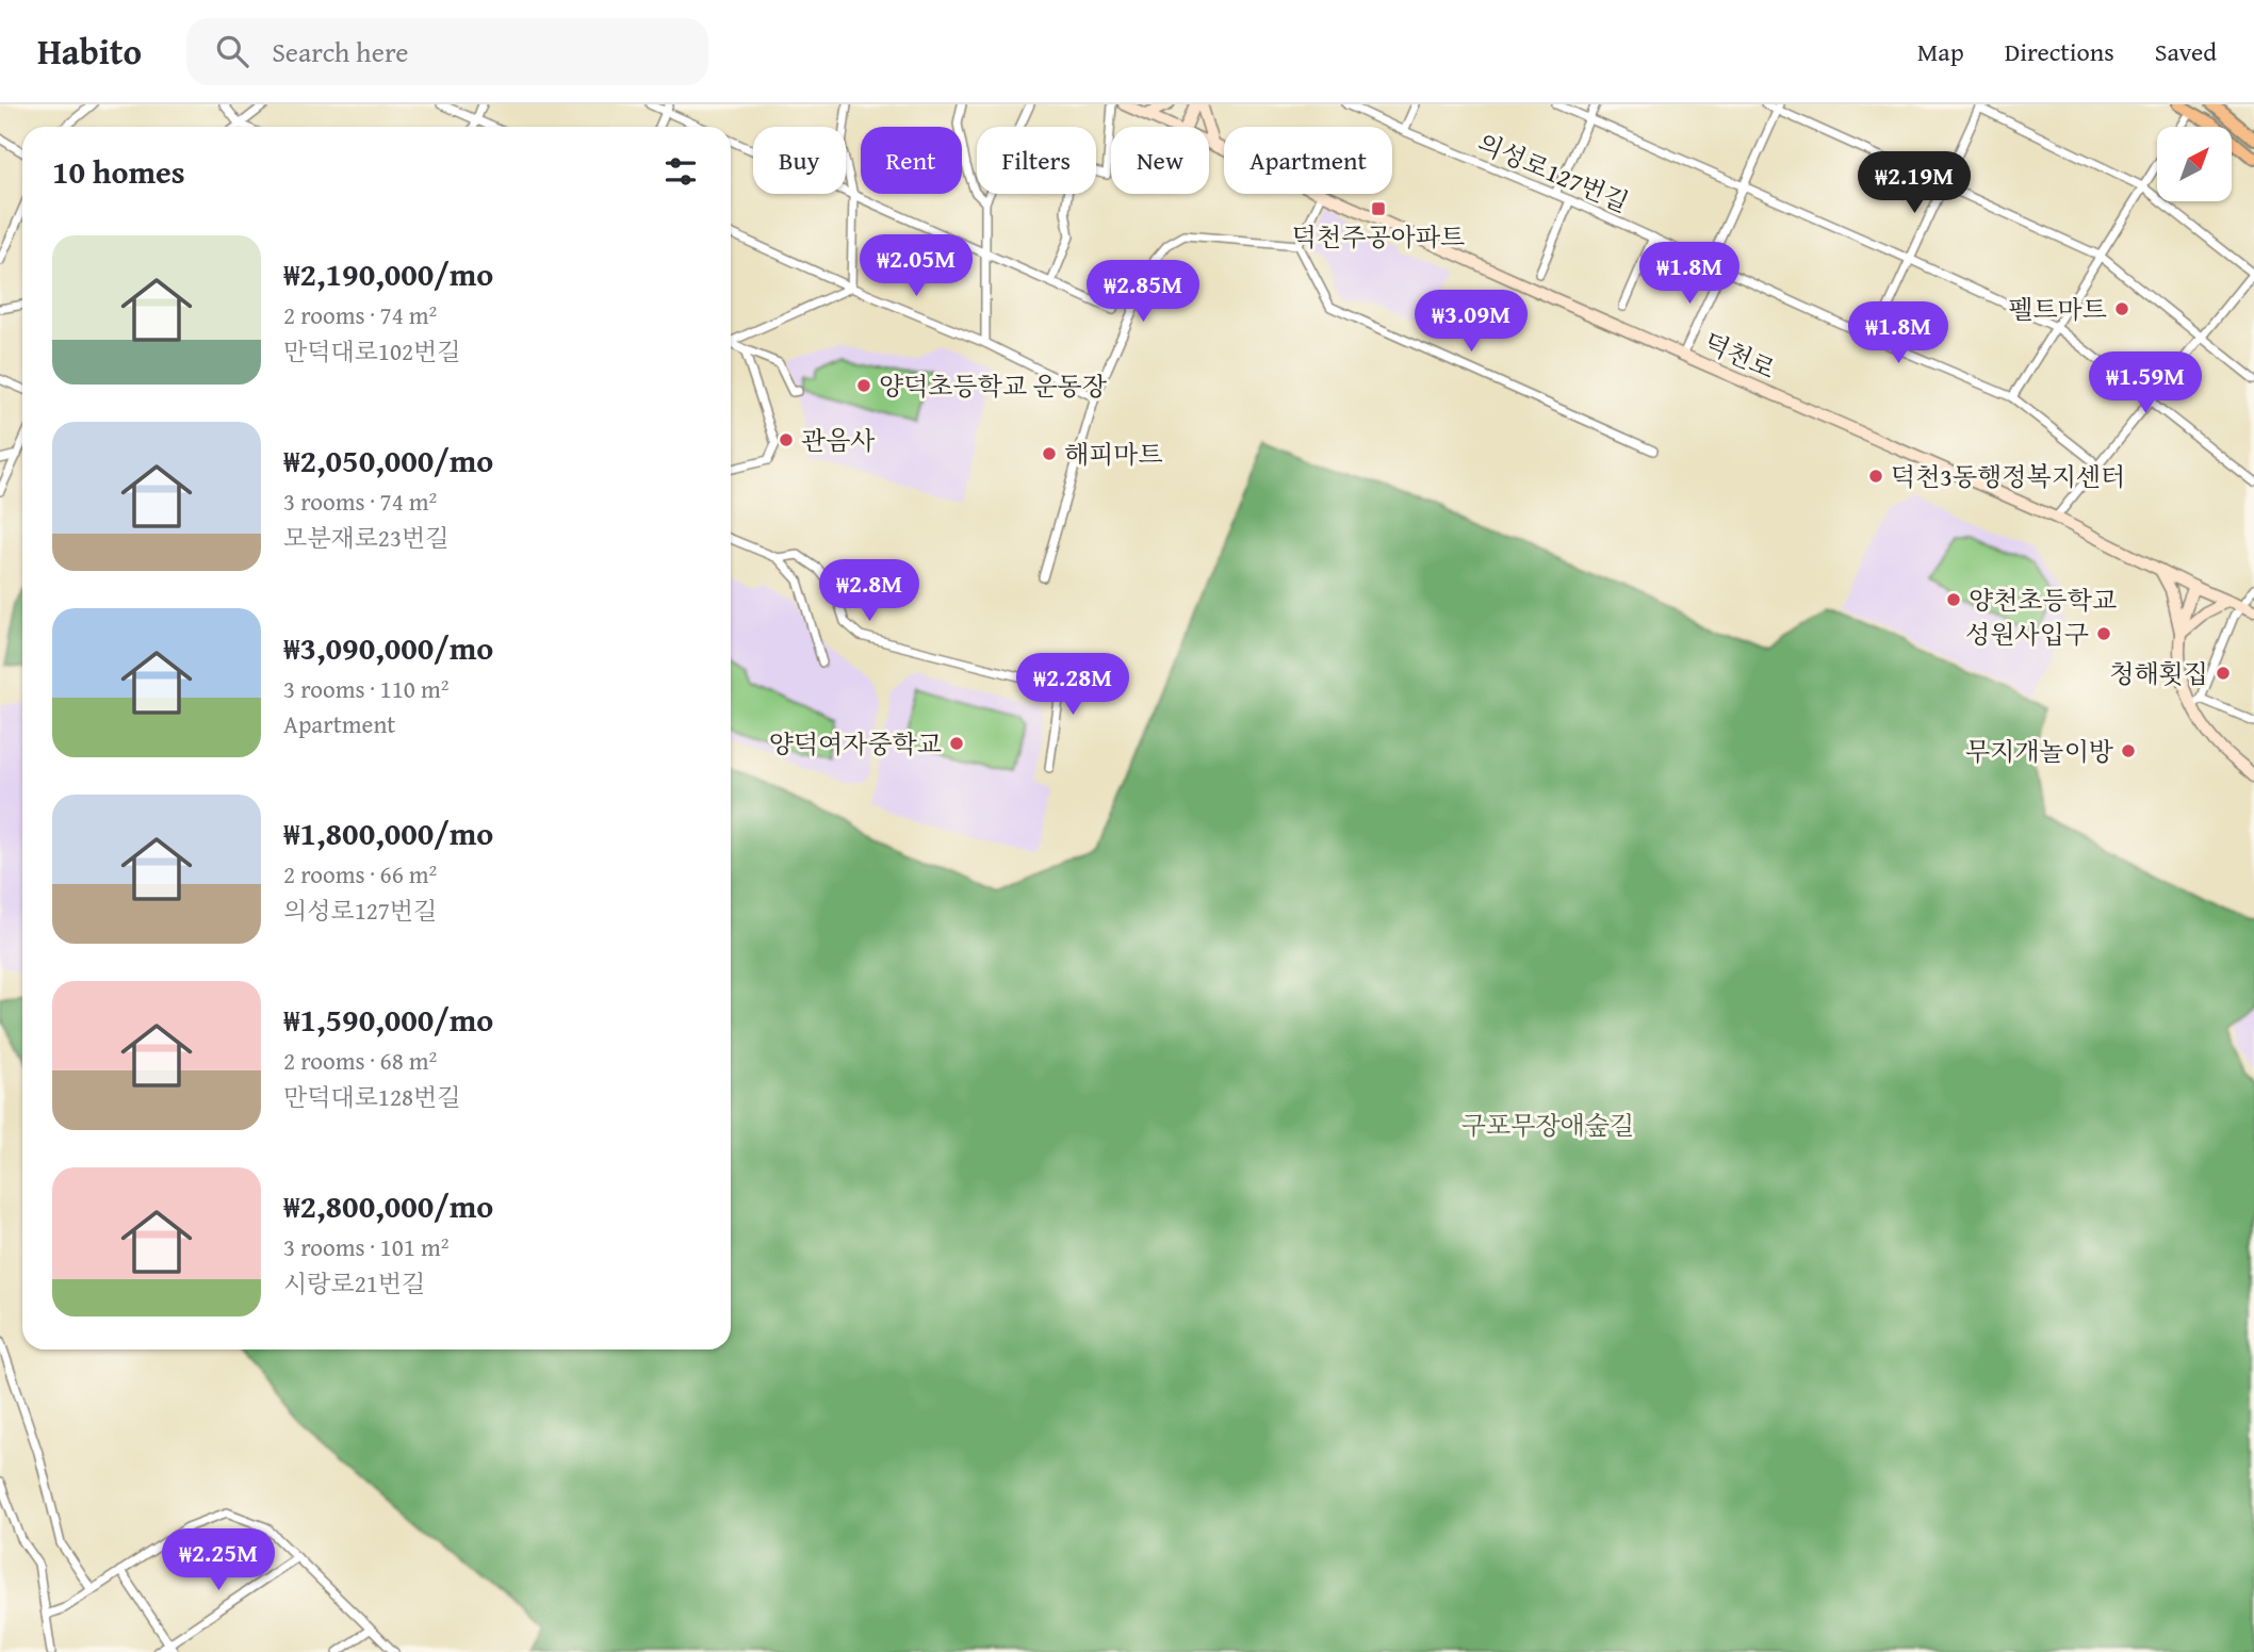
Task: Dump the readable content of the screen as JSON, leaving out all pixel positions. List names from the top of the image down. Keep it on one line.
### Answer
{"streets":{"main road":["덕천로"],"street":["의성로127번길"]},"parks":["구포무장애숲길"],"places":{"transit":["덕천주공아파트"],"other":["펠트마트","양덕초등학교 운동장","관음사","해피마트","덕천3동행정복지센터","양천초등학교","성원사입구","청해횟집","양덕여자중학교","무지개놀이방"]},"north":"top right","page":{"header":"Habito","search":"Search here","nav":["Map","Directions","Saved"],"chip":["Buy","Rent","Filters","New","Apartment"],"heading":"10 homes","price":["₩2.19M","₩2.05M","₩1.8M","₩2.85M","₩3.09M","₩1.8M","₩1.59M","₩2.8M","₩2.28M","₩2.25M"],"list":[{"name":"₩2,190,000/mo","note":"2 rooms · 74 m² · 만덕대로102번길"},{"name":"₩2,050,000/mo","note":"3 rooms · 74 m² · 모분재로23번길"},{"name":"₩3,090,000/mo","note":"3 rooms · 110 m² · Apartment"},{"name":"₩1,800,000/mo","note":"2 rooms · 66 m² · 의성로127번길"},{"name":"₩1,590,000/mo","note":"2 rooms · 68 m² · 만덕대로128번길"},{"name":"₩2,800,000/mo","note":"3 rooms · 101 m² · 시랑로21번길"}]}}
